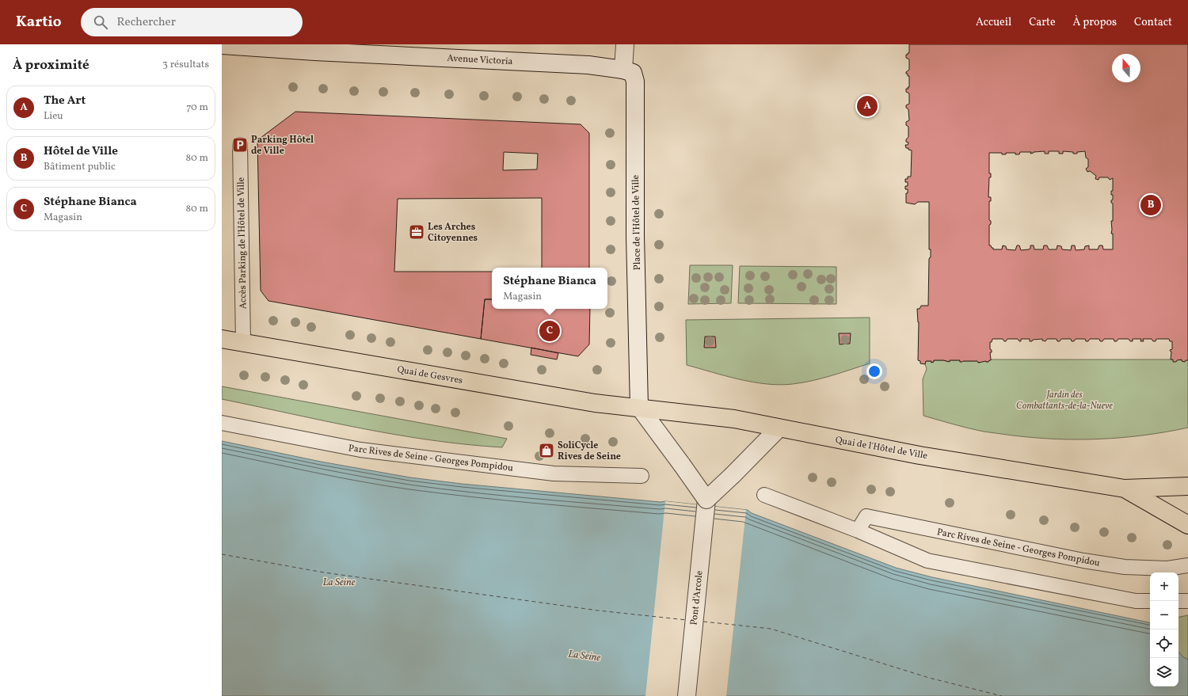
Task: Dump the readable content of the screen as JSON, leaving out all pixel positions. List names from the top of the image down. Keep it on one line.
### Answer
{"streets":{"main road":["Quai de Gesvres","Quai de l'Hôtel de Ville"],"street":["Avenue Victoria","Place de l'Hôtel de Ville","Pont d'Arcole"],"lane":["Accès Parking de l'Hôtel de Ville","Parc Rives de Seine - Georges Pompidou"]},"crossings":[["Avenue Victoria","Place de l'Hôtel de Ville"],["Place de l'Hôtel de Ville","Quai de Gesvres"],["Place de l'Hôtel de Ville","Quai de l'Hôtel de Ville"],["Accès Parking de l'Hôtel de Ville","Quai de Gesvres"],["Quai de Gesvres","Quai de l'Hôtel de Ville"]],"water":["La Seine"],"parks":["Jardin des Combattants-de-la-Nueve"],"places":{"parking":["Parking Hôtel de Ville"],"office":["Les Arches Citoyennes"],"shop":["SoliCycle Rives de Seine"]},"north":"top","page":{"header":"Kartio","search":"Rechercher","nav":["Accueil","Carte","À propos","Contact"],"heading":["À proximité","3 résultats"],"list":[{"mark":"A","name":"The Art","note":"Lieu","value":"70 m"},{"mark":"B","name":"Hôtel de Ville","note":"Bâtiment public","value":"80 m"},{"mark":"C","name":"Stéphane Bianca","note":"Magasin","value":"80 m"}],"pins":["A","B","C"],"popup":["Stéphane Bianca","Magasin"],"map_buttons":["+","−"]}}
